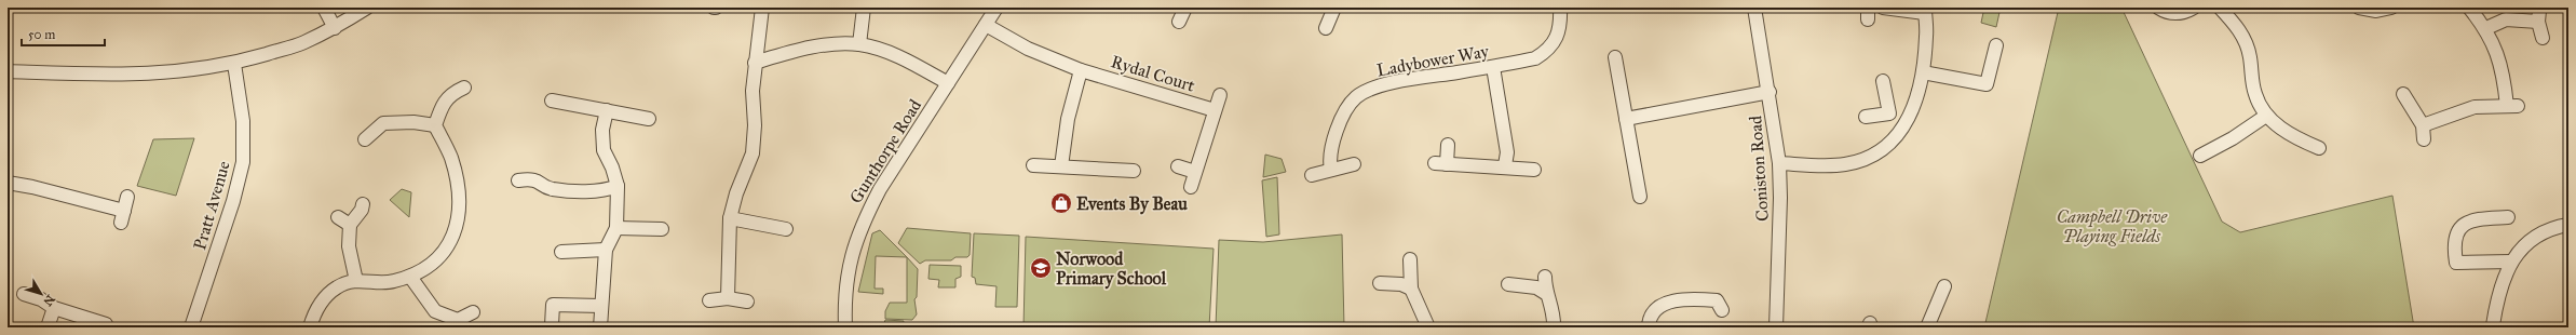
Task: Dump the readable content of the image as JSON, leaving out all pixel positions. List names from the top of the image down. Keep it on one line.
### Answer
{"streets":{"street":["Ladybower Way","Rydal Court","Gunthorpe Road","Coniston Road","Pratt Avenue"]},"crossings":[["Rydal Court","Gunthorpe Road"]],"parks":["Campbell Drive Playing Fields"],"places":{"shop":["Events By Beau"],"school or university":["Norwood Primary School"]},"scale_bar":"50 m","north":"bottom right"}
